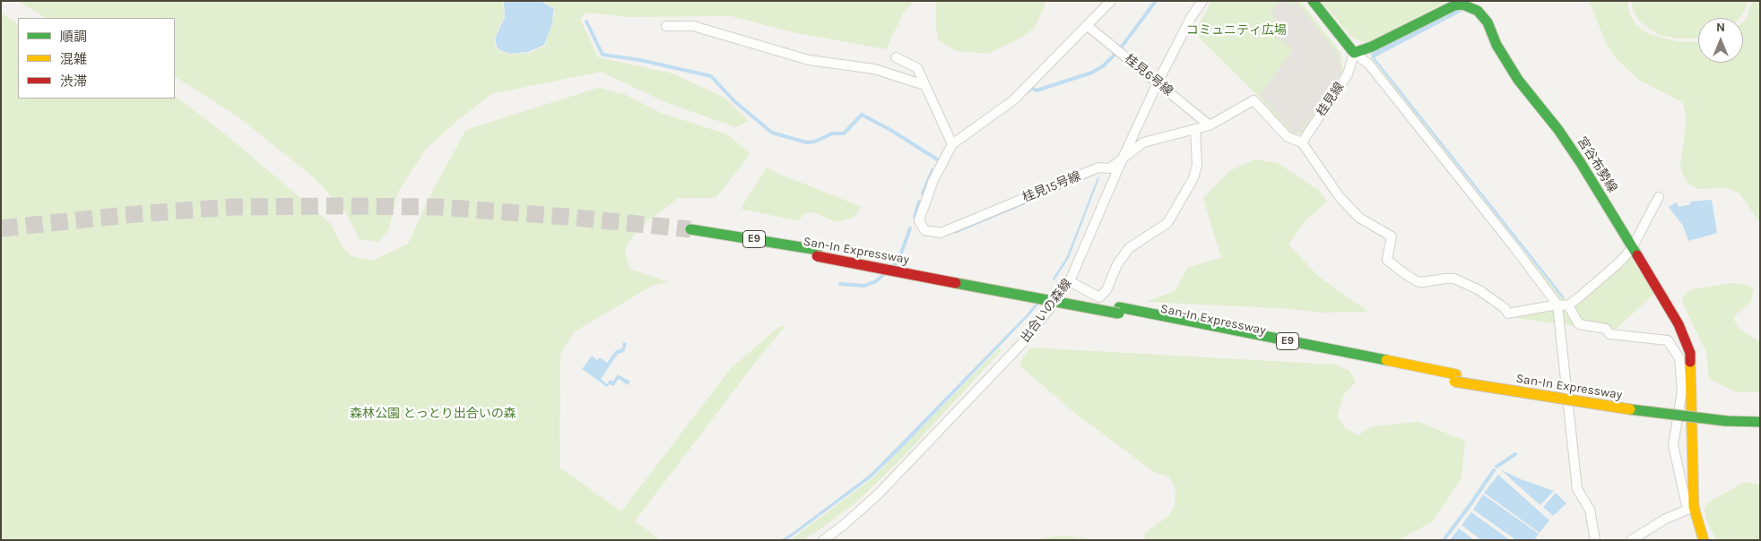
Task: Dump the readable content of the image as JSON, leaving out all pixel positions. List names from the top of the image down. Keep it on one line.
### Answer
{"streets":{"main road":["宮谷布勢線","E9","San-In Expressway"],"street":["桂見6号線","桂見線","桂見15号線","出合いの森線"]},"crossings":[["桂見6号線","桂見15号線"],["桂見6号線","出合いの森線"],["桂見線","宮谷布勢線"],["桂見線","桂見15号線"],["桂見15号線","出合いの森線"]],"parks":["コミュニティ広場","森林公園 とっとり出合いの森"],"legend":["順調","混雑","渋滞"],"north":"top"}
